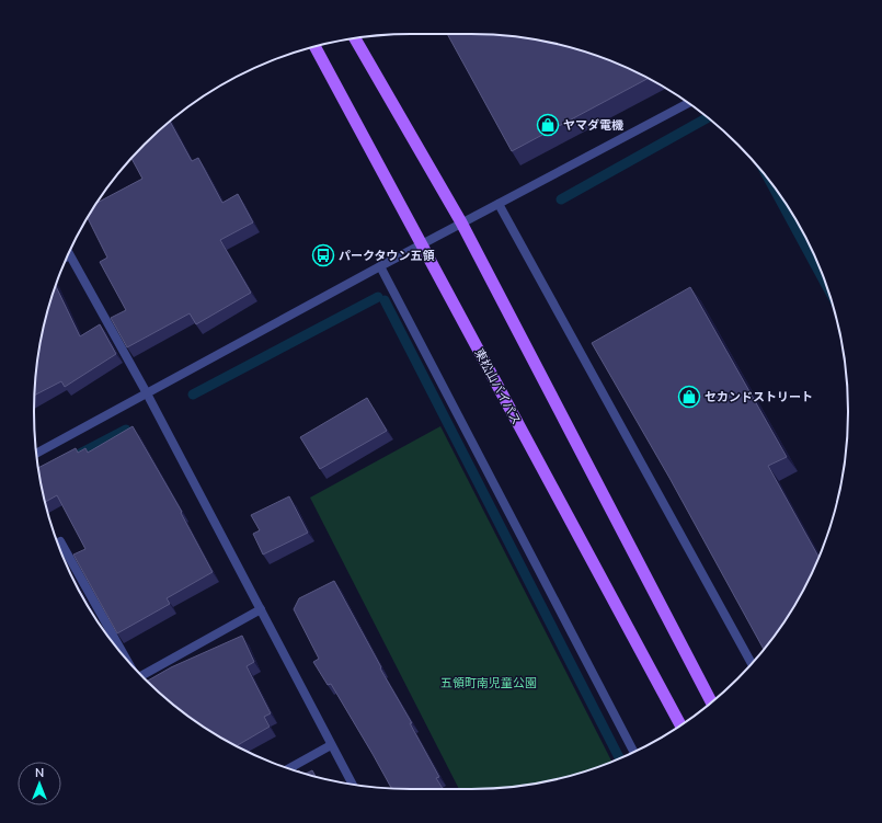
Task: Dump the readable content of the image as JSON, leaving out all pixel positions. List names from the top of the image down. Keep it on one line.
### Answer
{"streets":{"main road":["東松山バイパス"]},"parks":["五領町南児童公園"],"places":{"shop":["ヤマダ電機","セカンドストリート"],"bus stop":["パークタウン五領"]},"north":"top"}
